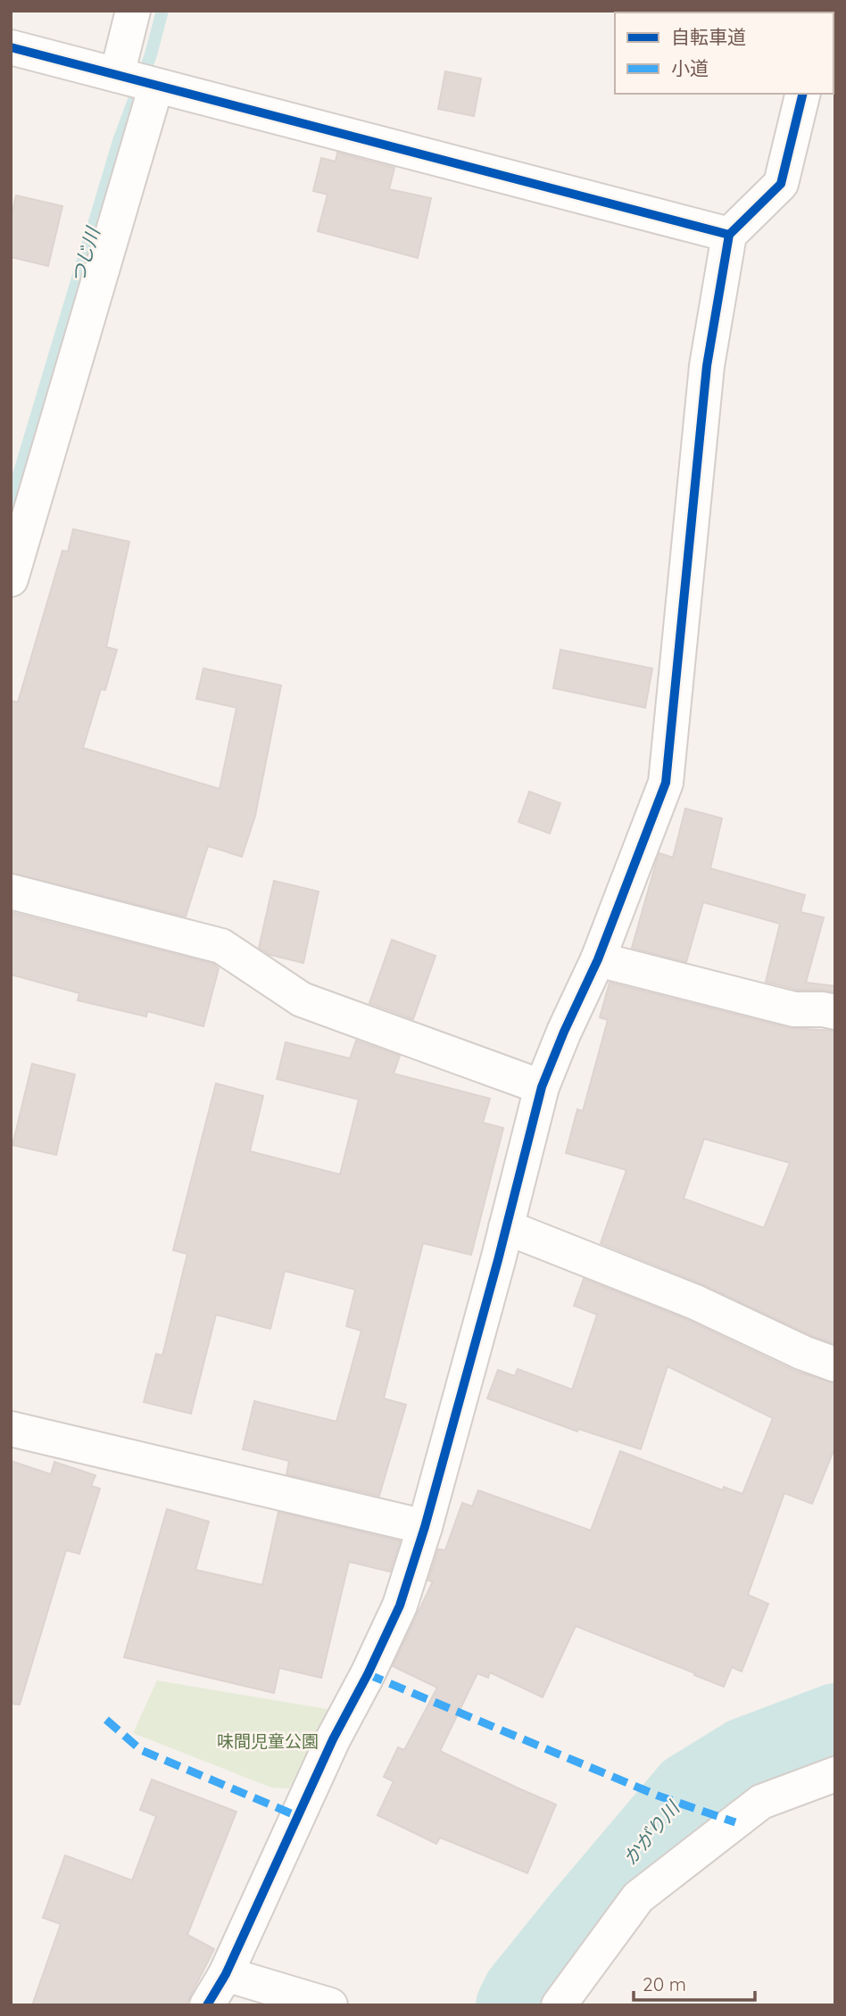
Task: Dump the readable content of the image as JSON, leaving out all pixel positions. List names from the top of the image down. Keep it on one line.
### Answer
{"water":["つじ川","かがり川"],"parks":["味間児童公園"],"legend":["自転車道","小道"],"scale_bar":"20 m"}
